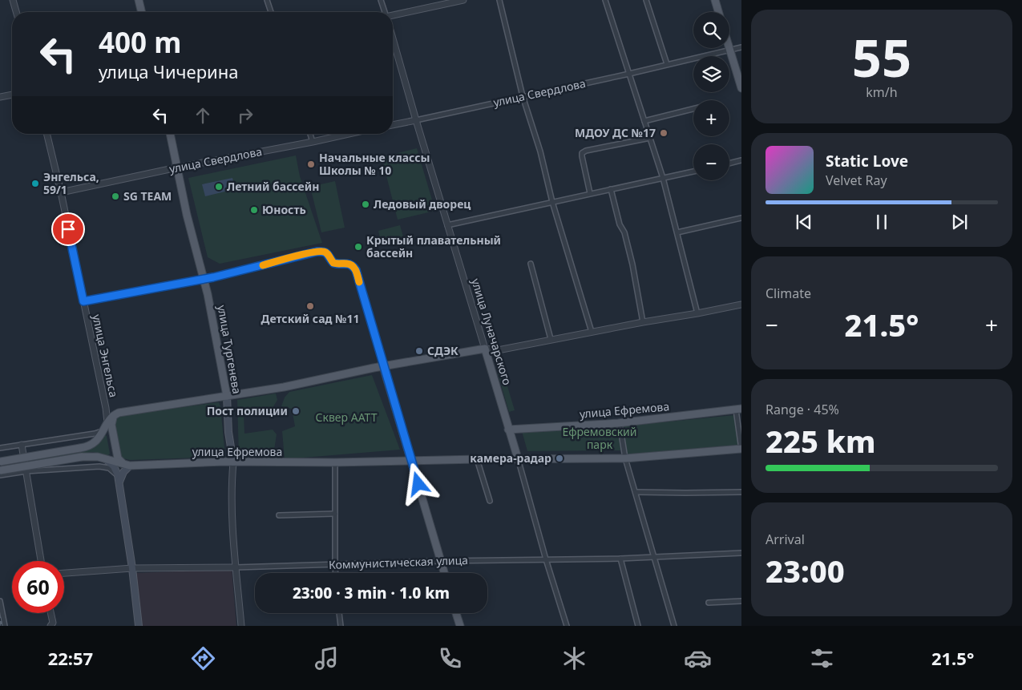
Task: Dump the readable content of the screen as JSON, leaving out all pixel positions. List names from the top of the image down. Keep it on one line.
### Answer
{"streets":{"main road":["улица Луначарского","улица Тургенева","улица Ефремова"],"street":["улица Свердлова","улица Энгельса","Коммунистическая улица"]},"crossings":[["улица Свердлова","улица Луначарского"],["улица Свердлова","улица Тургенева"],["улица Свердлова","улица Энгельса"],["улица Луначарского","улица Ефремова"],["улица Луначарского","Коммунистическая улица"],["улица Тургенева","улица Ефремова"],["улица Тургенева","Коммунистическая улица"]],"parks":["Сквер ААТТ","Ефремовский парк"],"places":["МДОУ ДС №17","Начальные классы Школы № 10","Энгельса, 59/1","Летний бассейн","SG TEAM","Ледовый дворец","Юность","Крытый плавательный бассейн","Детский сад №11","СДЭК","Пост полиции","камера-радар"],"page":{"tile":[["55","km/h"],"Climate",["Range · 45%","225 km"],["Arrival","23:00"]],"map_buttons":["+","−"],"turn":["400 m","улица Чичерина"],"song":["Static Love","Velvet Ray"],"heat":["−","21.5°","+"],"limit":"60","trip":"23:00 · 3 min · 1.0 km","tabs":["22:57","21.5°"]}}
